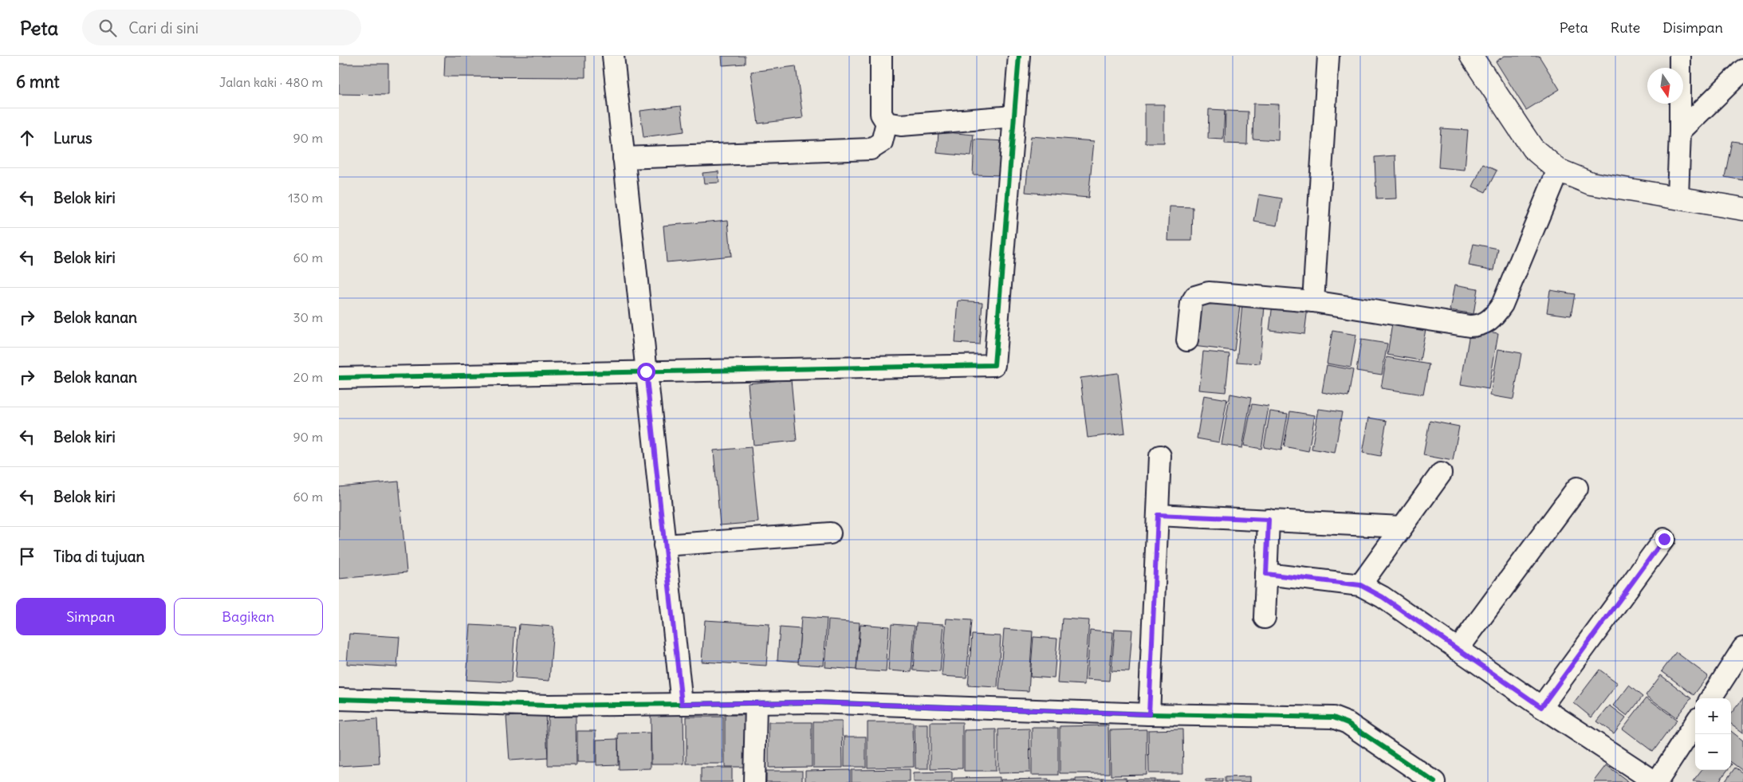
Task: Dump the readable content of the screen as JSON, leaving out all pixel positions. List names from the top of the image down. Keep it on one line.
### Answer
{"north":"bottom","page":{"header":"Peta","search":"Cari di sini","nav":["Peta","Rute","Disimpan"],"heading":["6 mnt","Jalan kaki · 480 m"],"list":[["Lurus","90 m"],["Belok kiri","130 m"],["Belok kiri","60 m"],["Belok kanan","30 m"],["Belok kanan","20 m"],["Belok kiri","90 m"],["Belok kiri","60 m"],"Tiba di tujuan"],"buttons":["Simpan","Bagikan"],"map_buttons":["+","−"]}}
